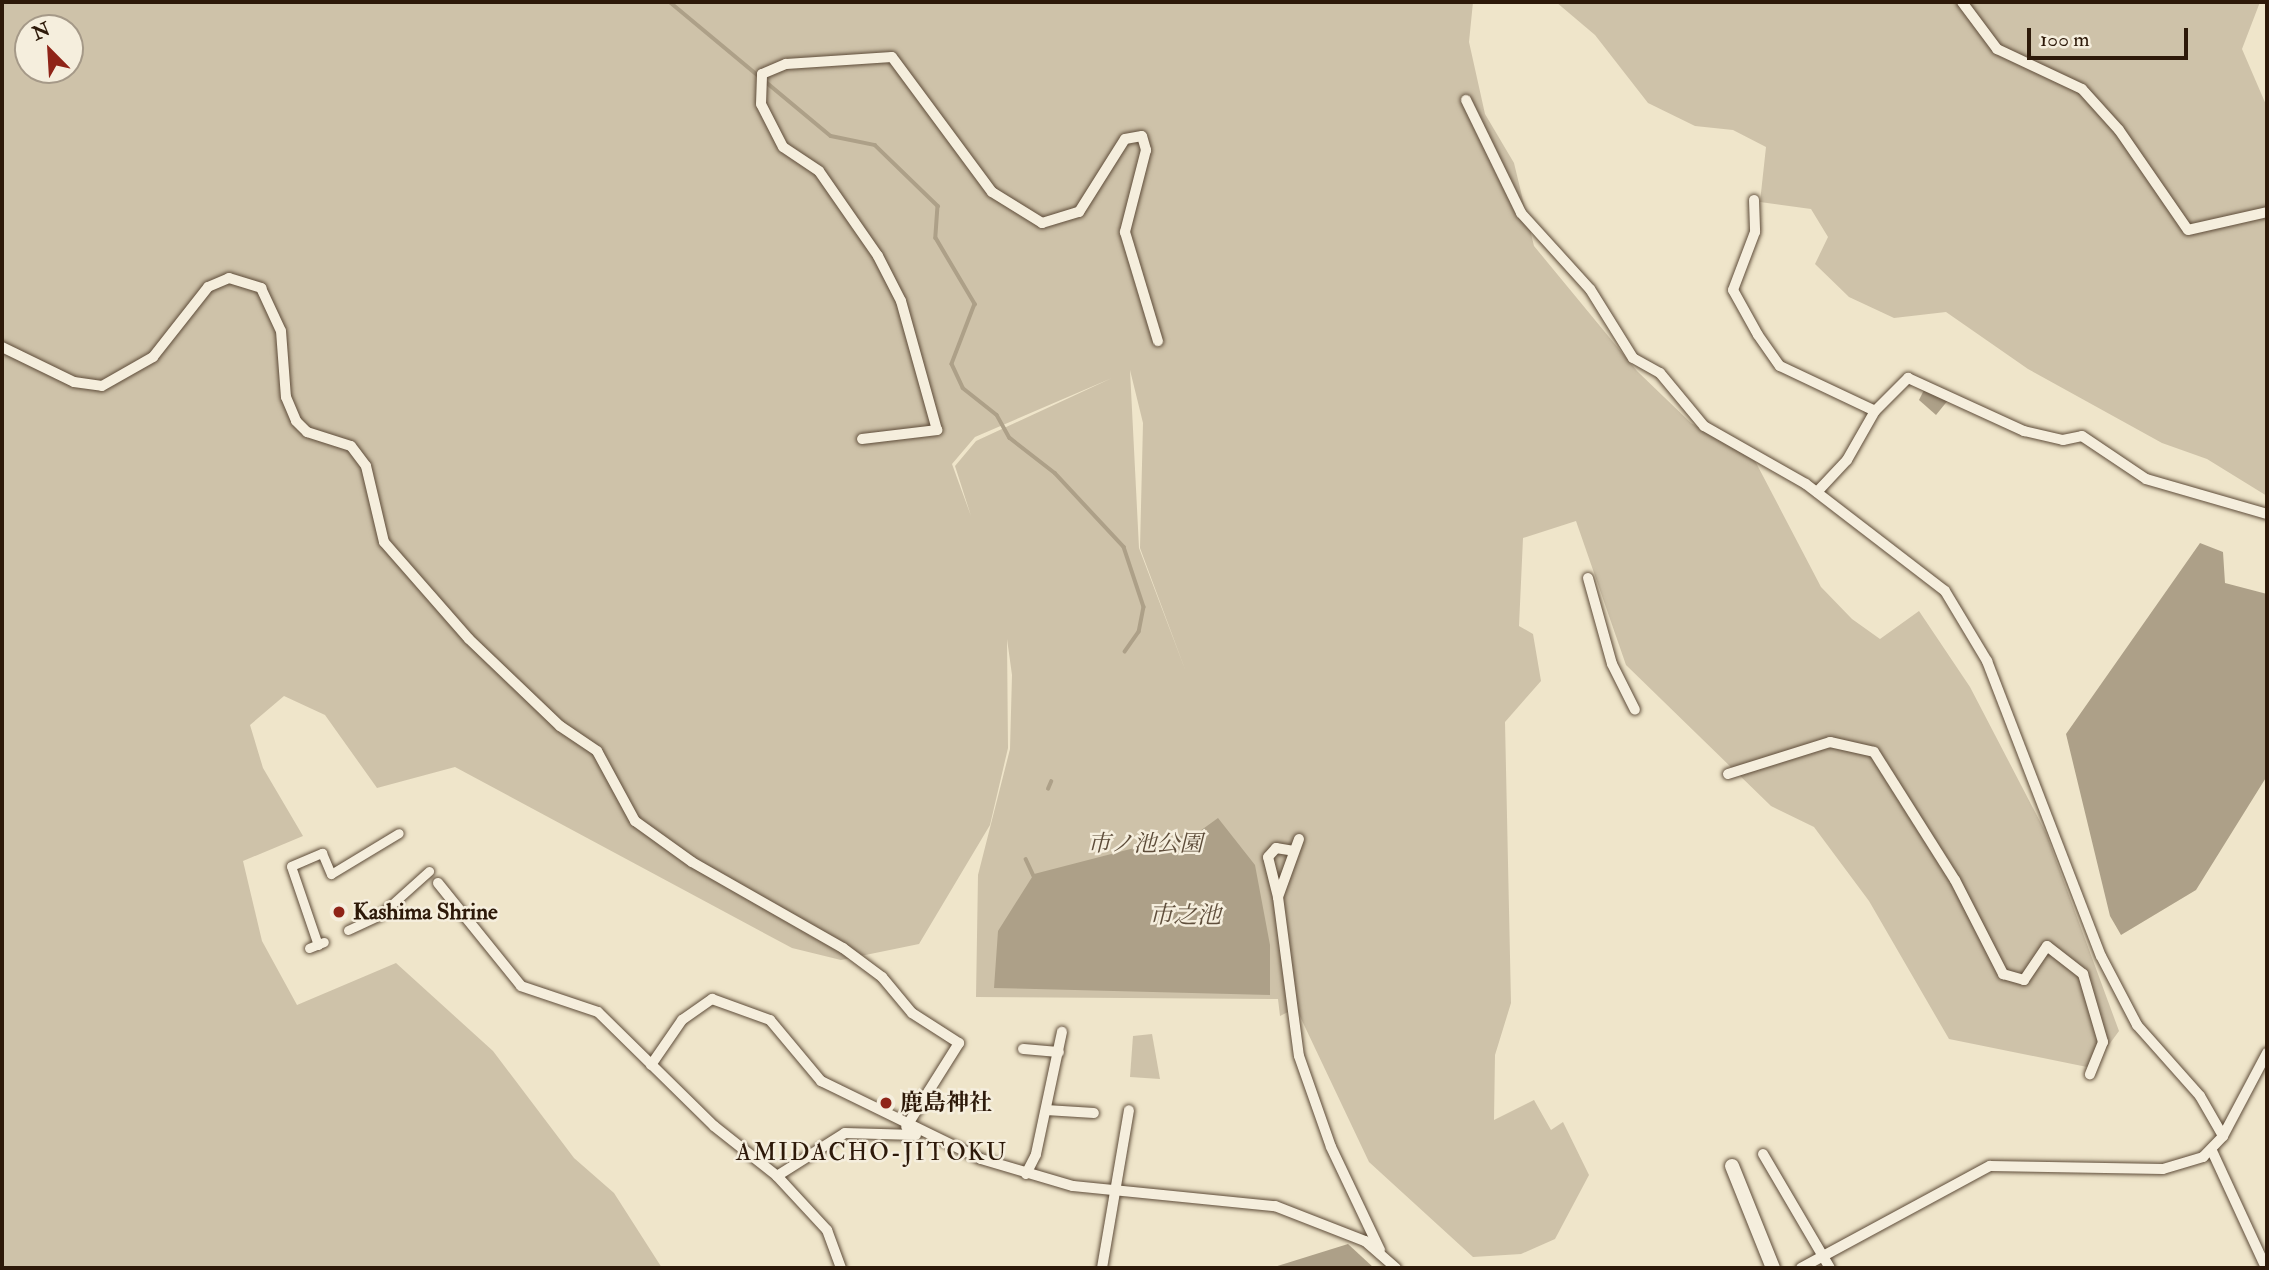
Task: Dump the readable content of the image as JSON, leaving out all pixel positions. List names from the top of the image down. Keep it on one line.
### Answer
{"districts":["AMIDACHO-JITOKU"],"water":["市之池"],"parks":["市ノ池公園"],"places":["Kashima Shrine","鹿島神社"],"scale_bar":"100 m","north":"top left"}
